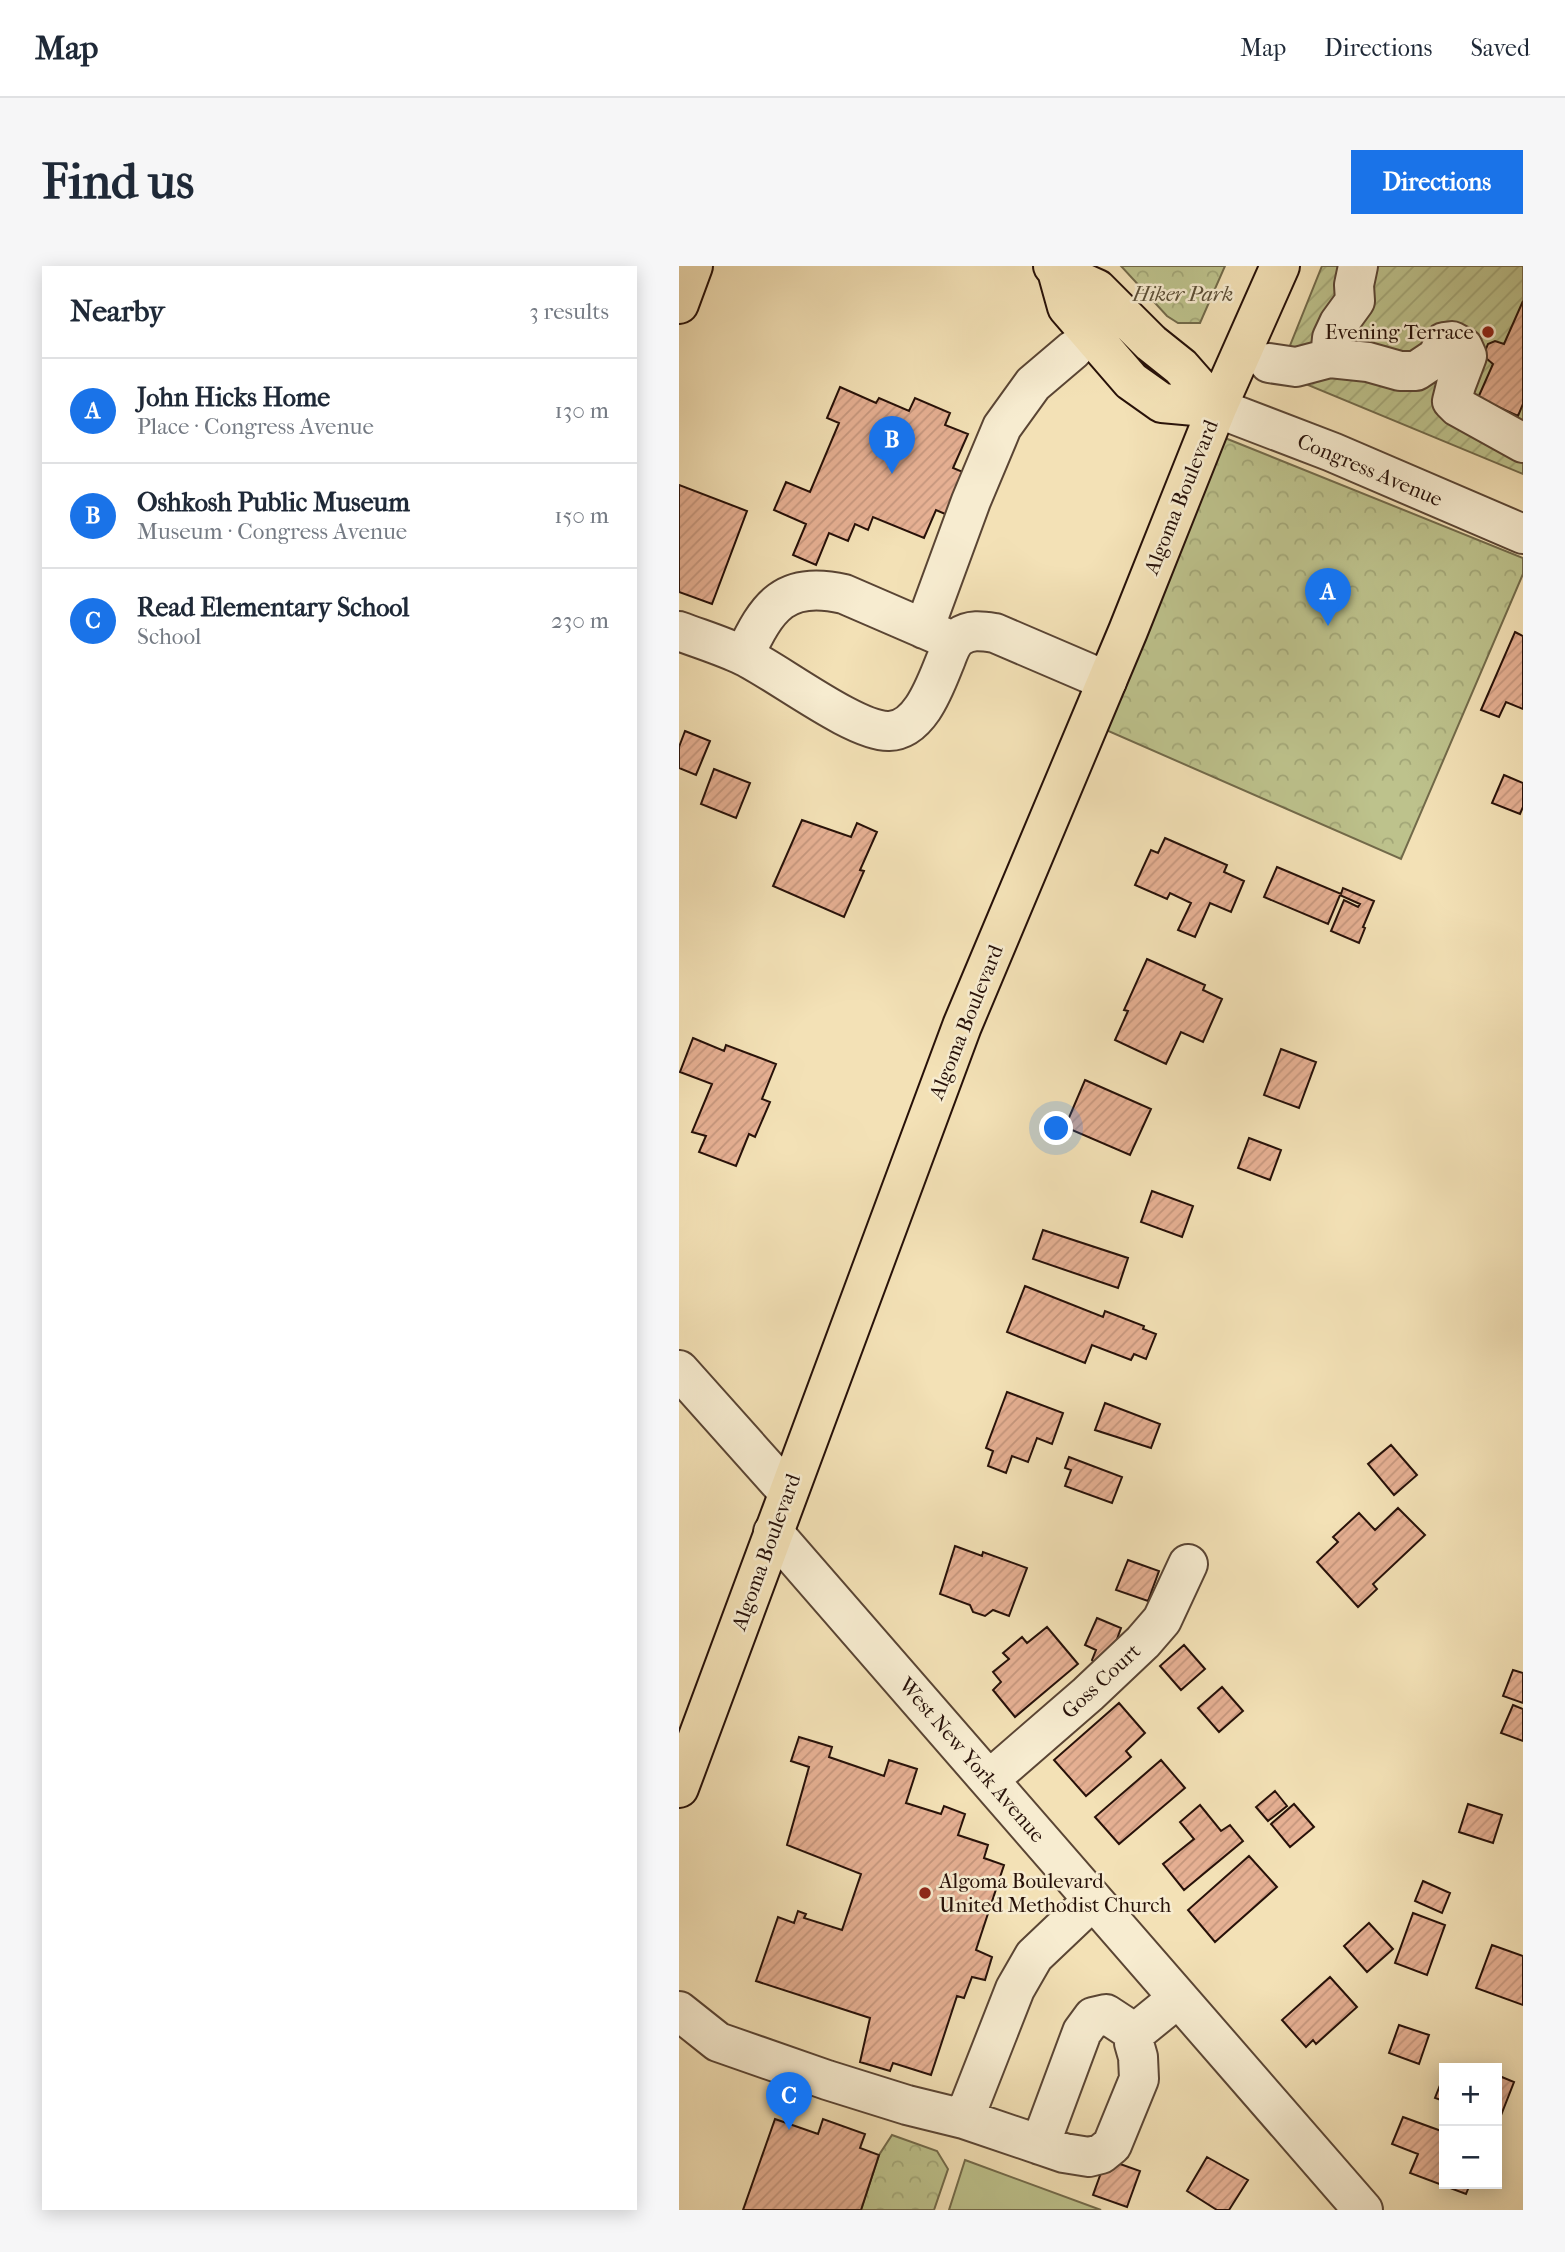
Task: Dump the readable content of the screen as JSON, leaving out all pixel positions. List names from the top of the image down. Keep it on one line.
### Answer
{"streets":{"main road":["Congress Avenue","Algoma Boulevard"],"street":["Goss Court","West New York Avenue"]},"crossings":[["Congress Avenue","Algoma Boulevard"],["Algoma Boulevard","West New York Avenue"],["Goss Court","West New York Avenue"]],"parks":["Hiker Park"],"places":["Evening Terrace","Algoma Boulevard United Methodist Church"],"page":{"header":"Map","nav":["Map","Directions","Saved"],"buttons":"Directions","title":"Find us","heading":["Nearby","3 results"],"list":[{"mark":"A","name":"John Hicks Home","note":"Place · Congress Avenue","value":"130 m"},{"mark":"B","name":"Oshkosh Public Museum","note":"Museum · Congress Avenue","value":"150 m"},{"mark":"C","name":"Read Elementary School","note":"School","value":"230 m"}],"pins":["B","A","C"],"map_buttons":["+","−"]}}
